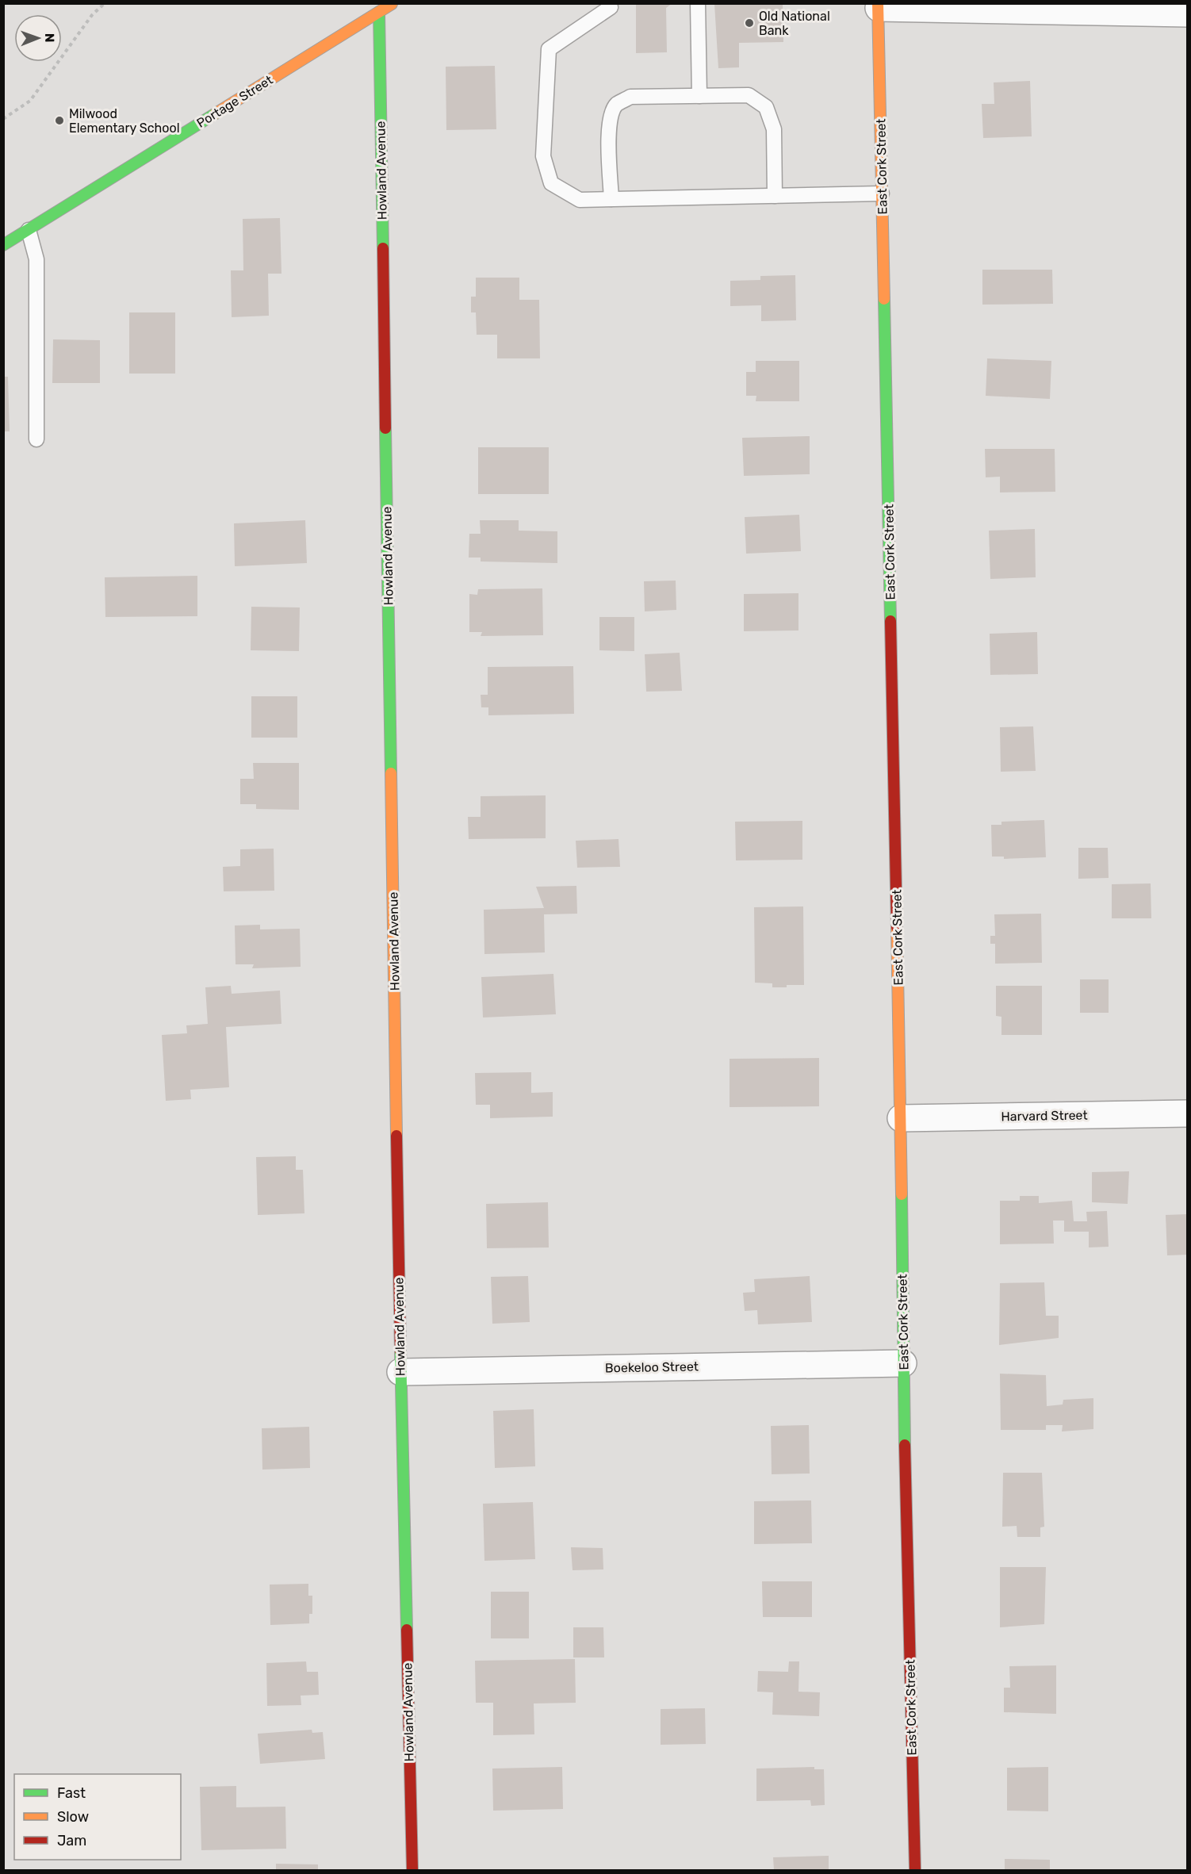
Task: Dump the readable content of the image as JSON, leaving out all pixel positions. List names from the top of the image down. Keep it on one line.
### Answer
{"streets":{"street":["Portage Street","East Cork Street","Howland Avenue","Harvard Street","Boekeloo Street"]},"crossings":[["Portage Street","Howland Avenue"],["East Cork Street","Harvard Street"],["East Cork Street","Boekeloo Street"],["Howland Avenue","Boekeloo Street"]],"places":["Old National Bank","Milwood Elementary School"],"legend":["Fast","Slow","Jam"],"north":"right"}
